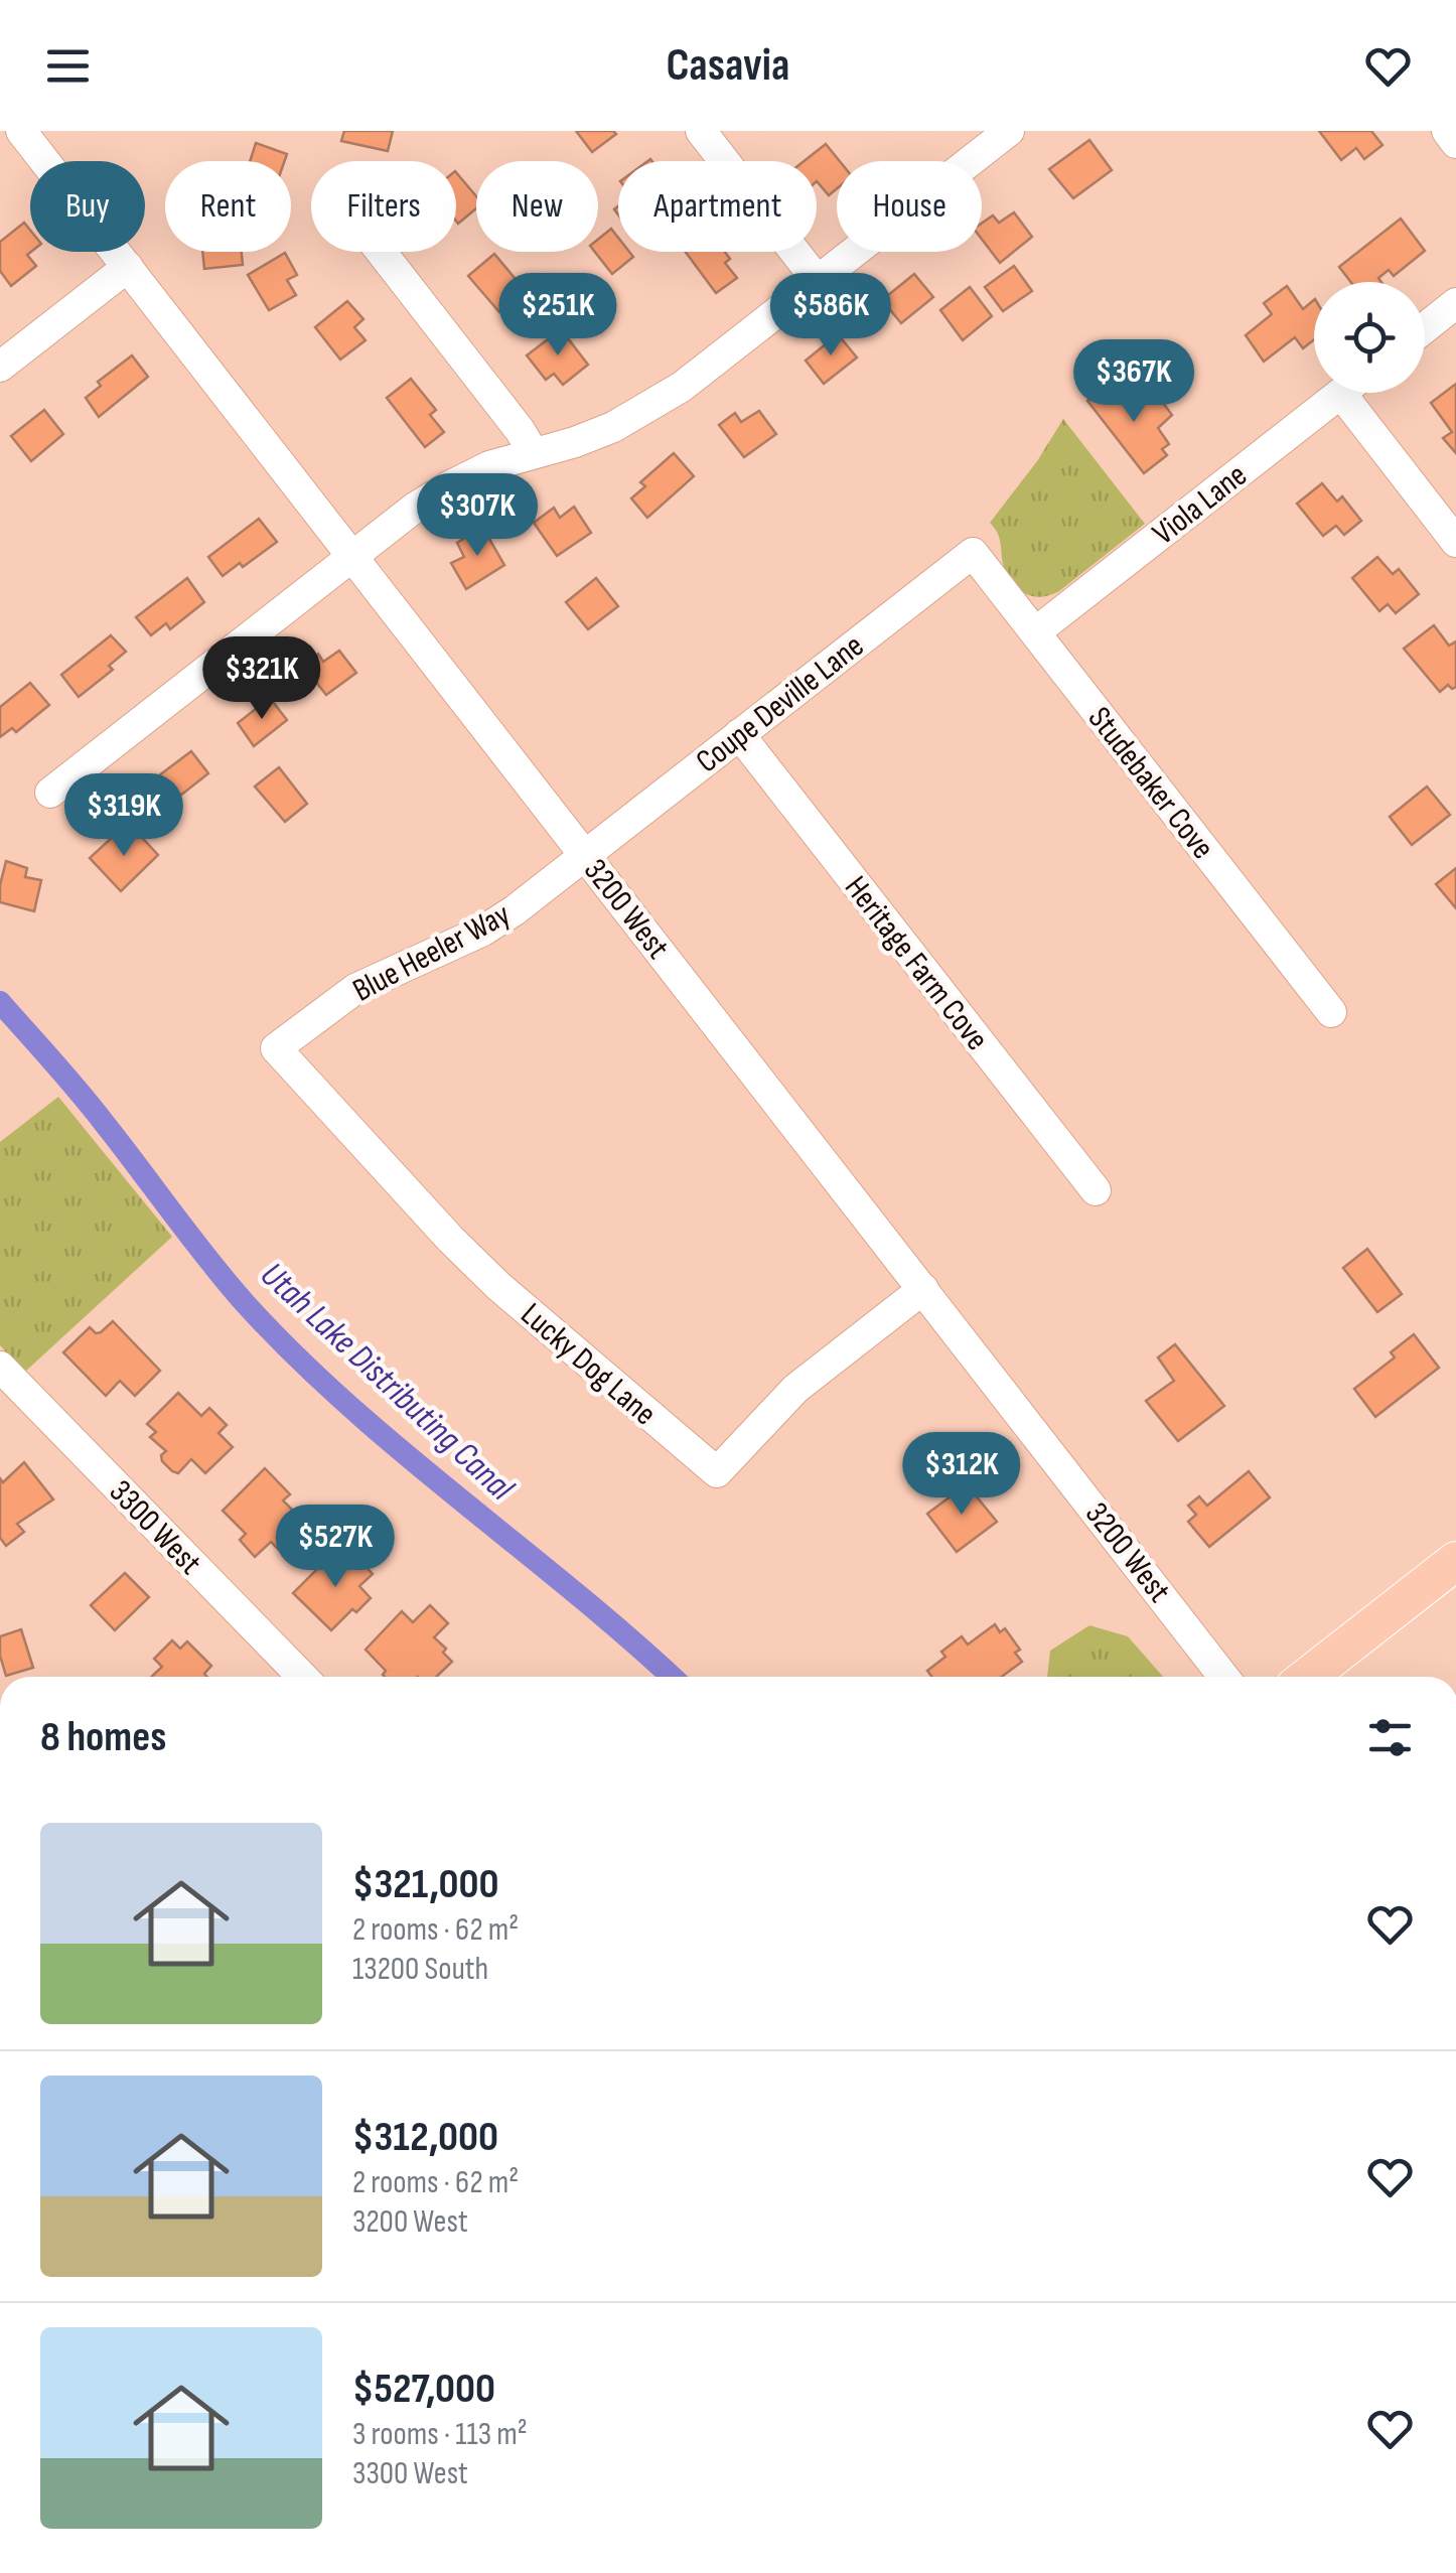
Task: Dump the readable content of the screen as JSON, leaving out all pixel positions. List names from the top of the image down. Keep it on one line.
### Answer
{"streets":{"street":["Viola Lane","Coupe Deville Lane","Studebaker Cove","3200 West","Blue Heeler Way","Heritage Farm Cove","Lucky Dog Lane","3300 West"]},"crossings":[["Viola Lane","Studebaker Cove"],["Coupe Deville Lane","Studebaker Cove"],["Coupe Deville Lane","3200 West"],["Coupe Deville Lane","Blue Heeler Way"],["Coupe Deville Lane","Heritage Farm Cove"],["3200 West","Blue Heeler Way"],["3200 West","Lucky Dog Lane"],["Blue Heeler Way","Lucky Dog Lane"]],"water":["Utah Lake Distributing Canal"],"page":{"header":"Casavia","chip":["Buy","Rent","Filters","New","Apartment","House"],"price":["$251K","$586K","$367K","$307K","$321K","$319K","$312K","$527K"],"heading":"8 homes","list":[{"name":"$321,000","note":"2 rooms · 62 m² · 13200 South"},{"name":"$312,000","note":"2 rooms · 62 m² · 3200 West"},{"name":"$527,000","note":"3 rooms · 113 m² · 3300 West"}]}}
